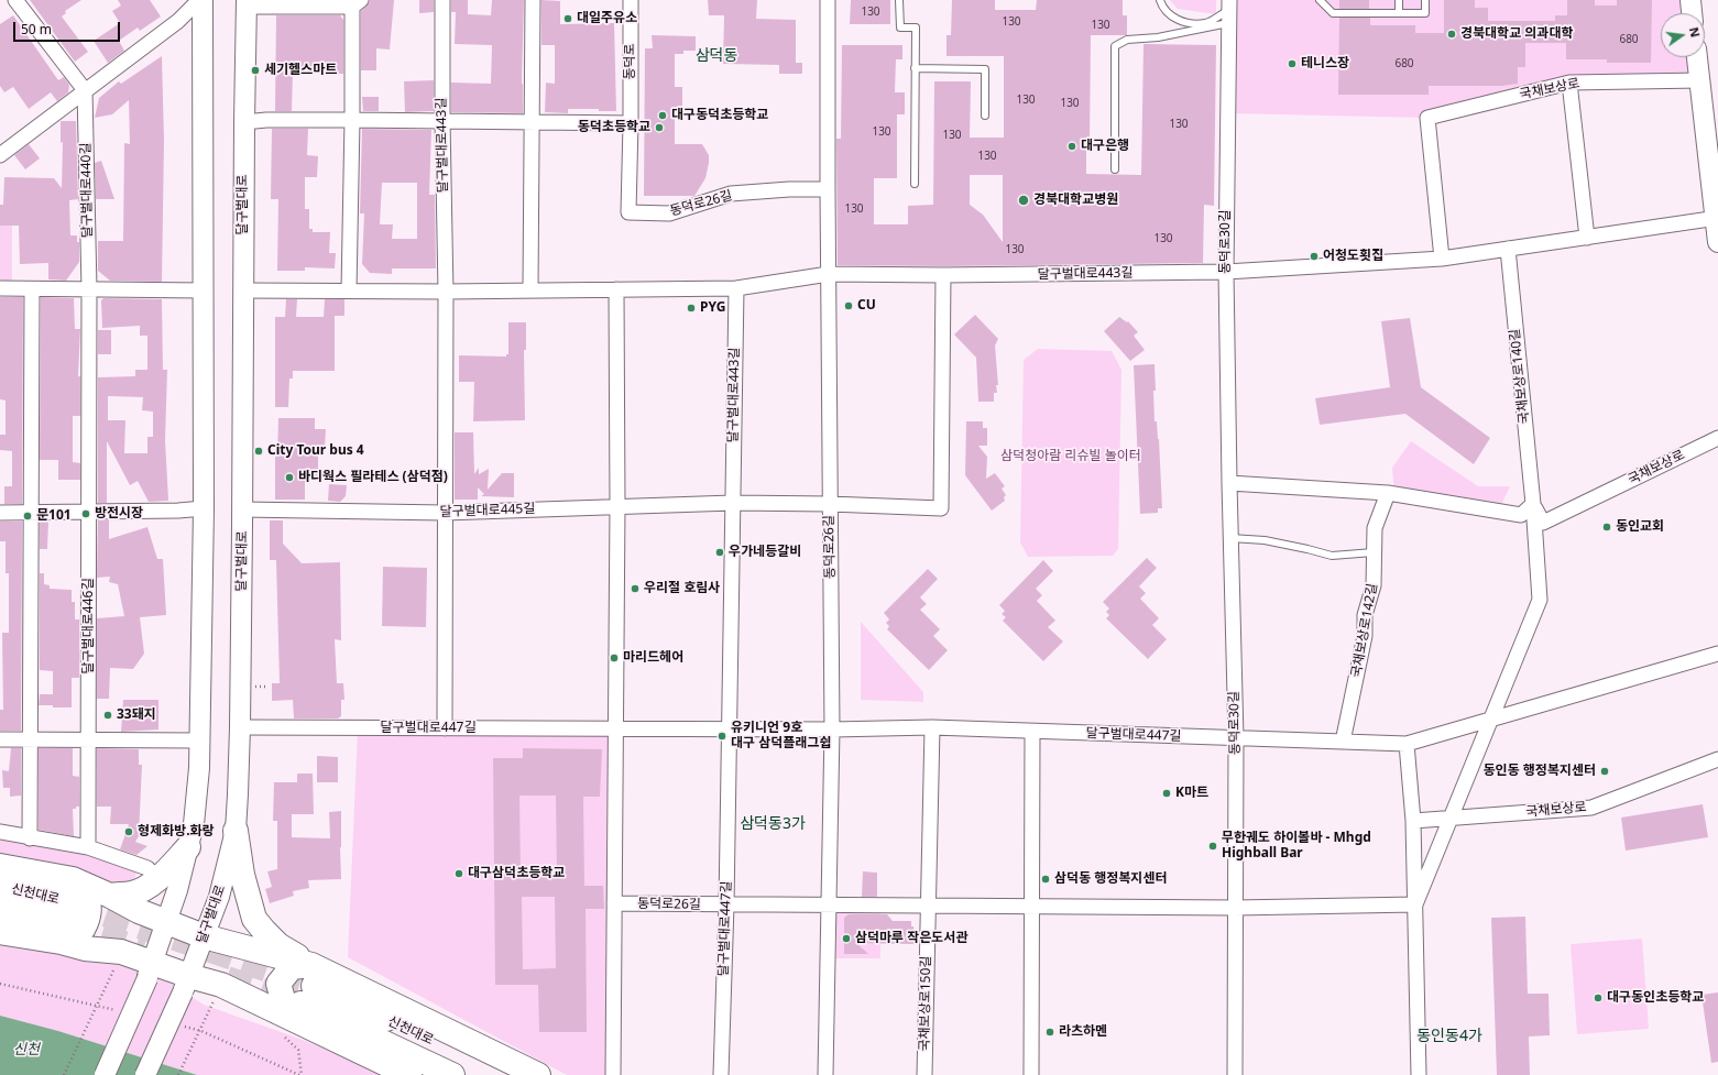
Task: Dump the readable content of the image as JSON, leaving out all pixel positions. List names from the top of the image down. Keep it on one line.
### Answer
{"streets":{"highway":["신천대로"],"main road":["달구벌대로"],"street":["동덕로","국채보상로","달구벌대로443길","달구벌대로440길","동덕로26길","동덕로30길","국채보상로140길","달구벌대로445길","달구벌대로446길","국채보상로142길","달구벌대로447길","국채보상로150길"]},"crossings":[["동덕로","동덕로26길"],["국채보상로","국채보상로140길"],["달구벌대로443길","동덕로26길"],["달구벌대로443길","달구벌대로"],["달구벌대로443길","동덕로30길"],["달구벌대로443길","달구벌대로445길"],["달구벌대로440길","달구벌대로446길"],["동덕로26길","달구벌대로445길"],["동덕로26길","달구벌대로447길"],["동덕로26길","국채보상로150길"],["달구벌대로","달구벌대로445길"],["달구벌대로","달구벌대로447길"],["동덕로30길","달구벌대로447길"]],"districts":["삼덕동","삼덕동3가","동인동4가"],"water":["신천"],"parks":["삼덕청아람 리슈빌 놀이터"],"places":["대일주유소","경북대학교 의과대학","테니스장","세기헬스마트","대구동덕초등학교","동덕초등학교","대구은행","경북대학교병원","어청도횟집","CU","PYG","City Tour bus 4","바디웍스 필라테스 (삼덕점)","방전시장","문101","동인교회","우가네등갈비","우리절 호림사","마리드헤어","33돼지","유키니언 9호 대구 삼덕플래그쉽","동인동 행정복지센터","K마트","형제화방.화랑","무한궤도 하이볼바 - Mhgd Highball Bar","대구삼덕초등학교","삼덕동 행정복지센터","삼덕마루 작은도서관","대구동인초등학교","라츠하멘"],"house_numbers":["130","130","130","680","680","130","130","130","130","130","130","130","130","130"],"scale_bar":"50 m","north":"right"}
